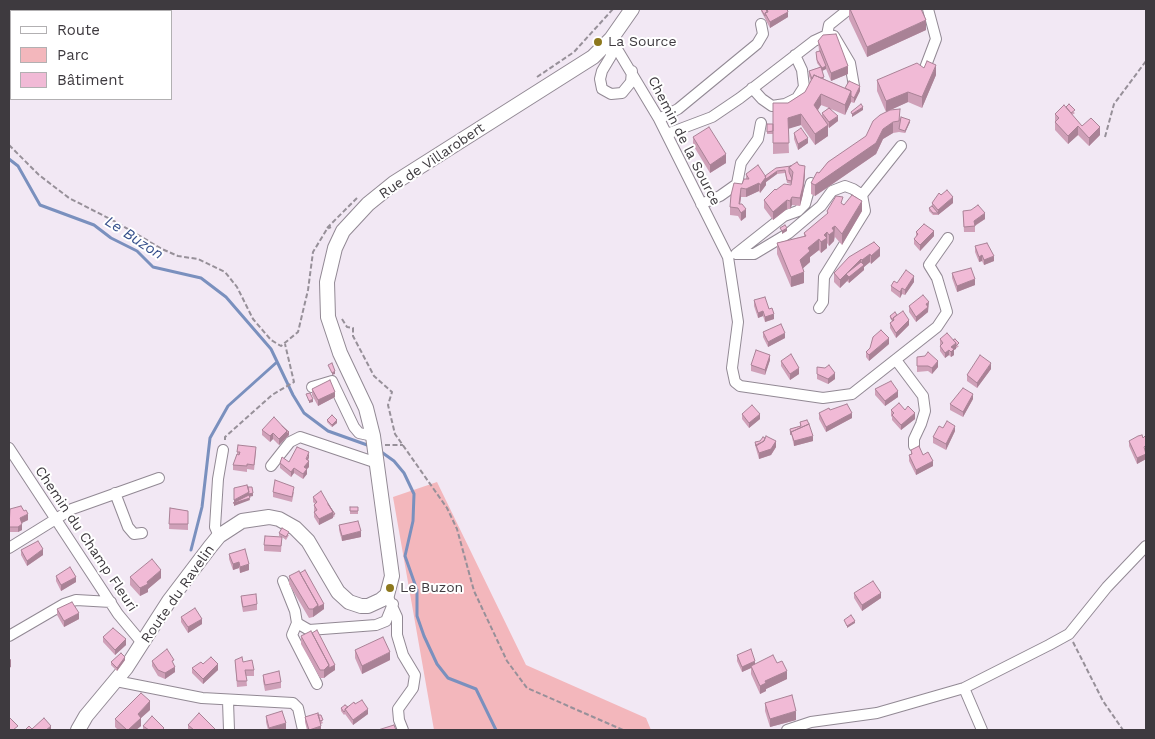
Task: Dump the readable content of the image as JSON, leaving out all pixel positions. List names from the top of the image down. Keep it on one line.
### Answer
{"streets":{"main road":["Rue de Villarobert","Route du Ravelin"],"street":["Chemin de la Source","Chemin du Champ Fleuri"]},"crossings":[["Chemin de la Source","Rue de Villarobert"],["Chemin du Champ Fleuri","Route du Ravelin"]],"water":["Le Buzon"],"places":["La Source","Le Buzon"],"legend":["Route","Parc","Bâtiment"]}
